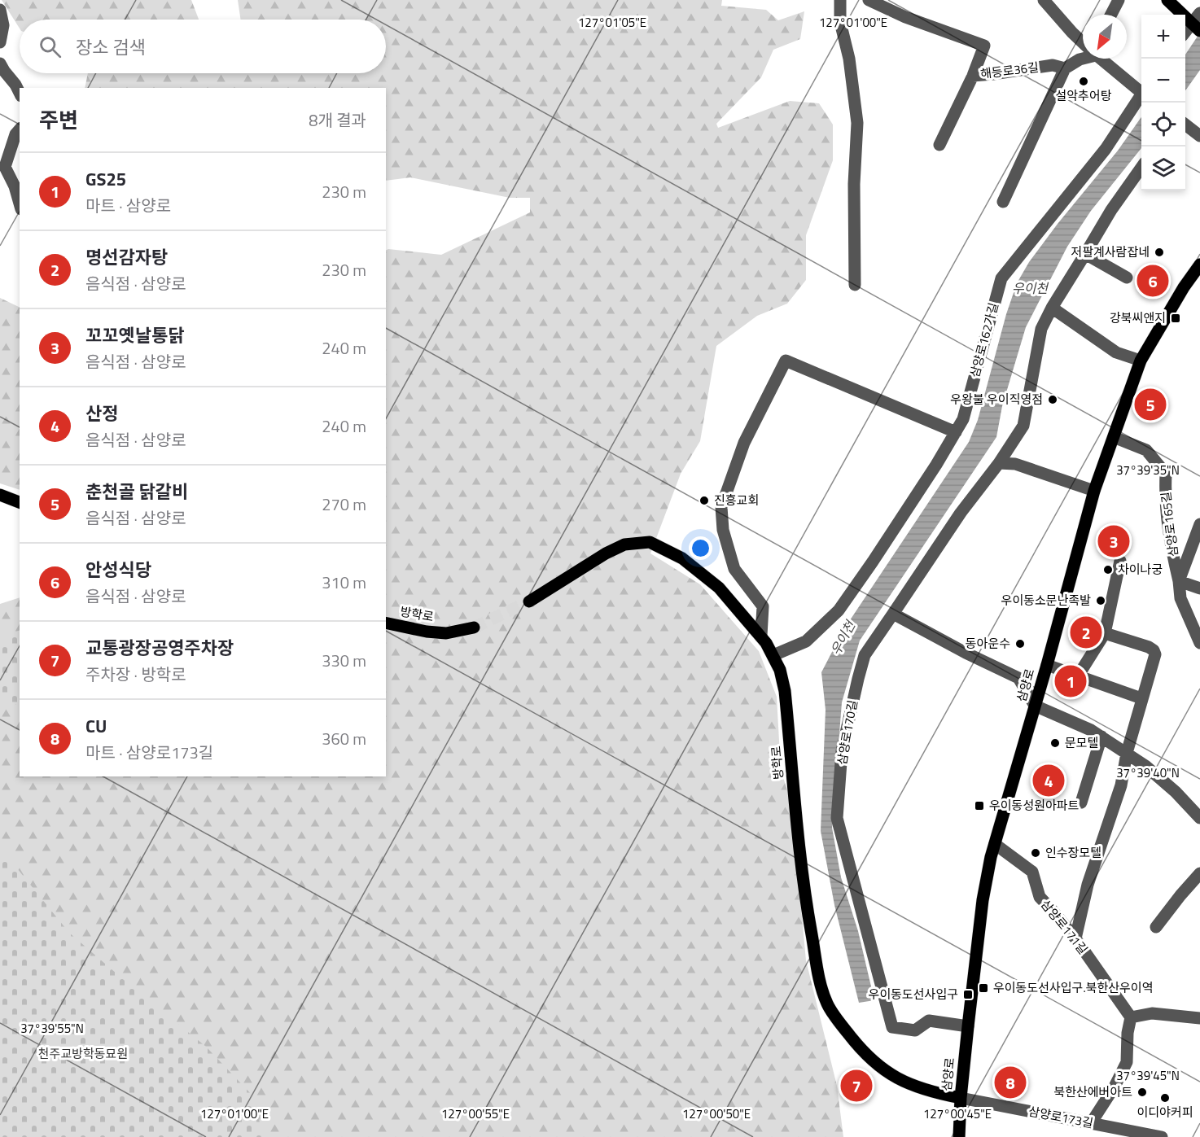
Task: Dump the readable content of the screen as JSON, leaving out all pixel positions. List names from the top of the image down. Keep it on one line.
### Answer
{"streets":{"main road":["방학로","삼양로"],"street":["해등로36길","삼양로162가길","삼양로165길","삼양로170길","삼양로171길","삼양로173길"]},"crossings":[["삼양로162가길","방학로"],["삼양로165길","삼양로"],["방학로","삼양로"],["방학로","삼양로173길"],["삼양로","삼양로170길"],["삼양로","삼양로171길"],["삼양로","삼양로173길"]],"water":["우이천"],"parks":["천주교방학동묘원"],"places":{"other":["설악추어탕","저팔계사람잡네","우왕불 우이직영점","진흥교회","차이나궁","우이동소문난족발","동아운수","문모텔","인수장모텔","북한산에버아트","이디야커피"],"transit":["강북씨앤지","우이동성원아파트","우이동도선사입구.북한산우이역","우이동도선사입구"]},"north":"bottom left","page":{"map_buttons":["+","−"],"search":"장소 검색","heading":["주변","8개 결과"],"list":[{"mark":"1","name":"GS25","note":"마트 · 삼양로","value":"230 m"},{"mark":"2","name":"명선감자탕","note":"음식점 · 삼양로","value":"230 m"},{"mark":"3","name":"꼬꼬옛날통닭","note":"음식점 · 삼양로","value":"240 m"},{"mark":"4","name":"산정","note":"음식점 · 삼양로","value":"240 m"},{"mark":"5","name":"춘천골 닭갈비","note":"음식점 · 삼양로","value":"270 m"},{"mark":"6","name":"안성식당","note":"음식점 · 삼양로","value":"310 m"},{"mark":"7","name":"교통광장공영주차장","note":"주차장 · 방학로","value":"330 m"},{"mark":"8","name":"CU","note":"마트 · 삼양로173길","value":"360 m"}],"pins":["6","5","3","2","1","4","8","7"]},"coordinates":["127°01'05\"E","127°01'00\"E","37°39'35\"N","37°39'40\"N","37°39'55\"N","37°39'45\"N","127°00'55\"E","127°00'50\"E","127°00'45\"E"]}
